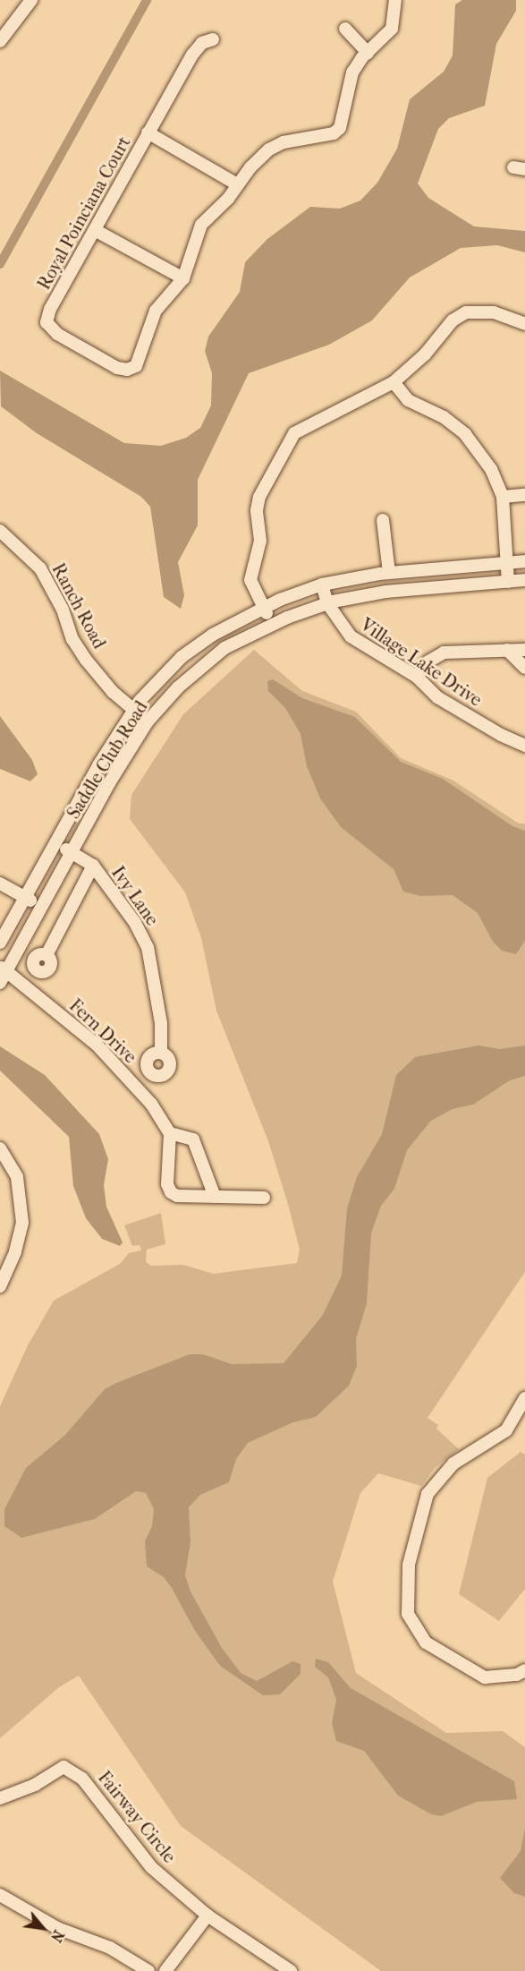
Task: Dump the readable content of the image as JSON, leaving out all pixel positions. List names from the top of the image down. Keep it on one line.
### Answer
{"streets":{"street":["Royal Poinciana Court","Ranch Road","Village Lake Drive","Saddle Club Road","Ivy Lane","Fern Drive","Fairway Circle"]},"crossings":[["Ranch Road","Saddle Club Road"],["Village Lake Drive","Saddle Club Road"],["Saddle Club Road","Ivy Lane"],["Saddle Club Road","Fern Drive"]],"north":"bottom right"}
